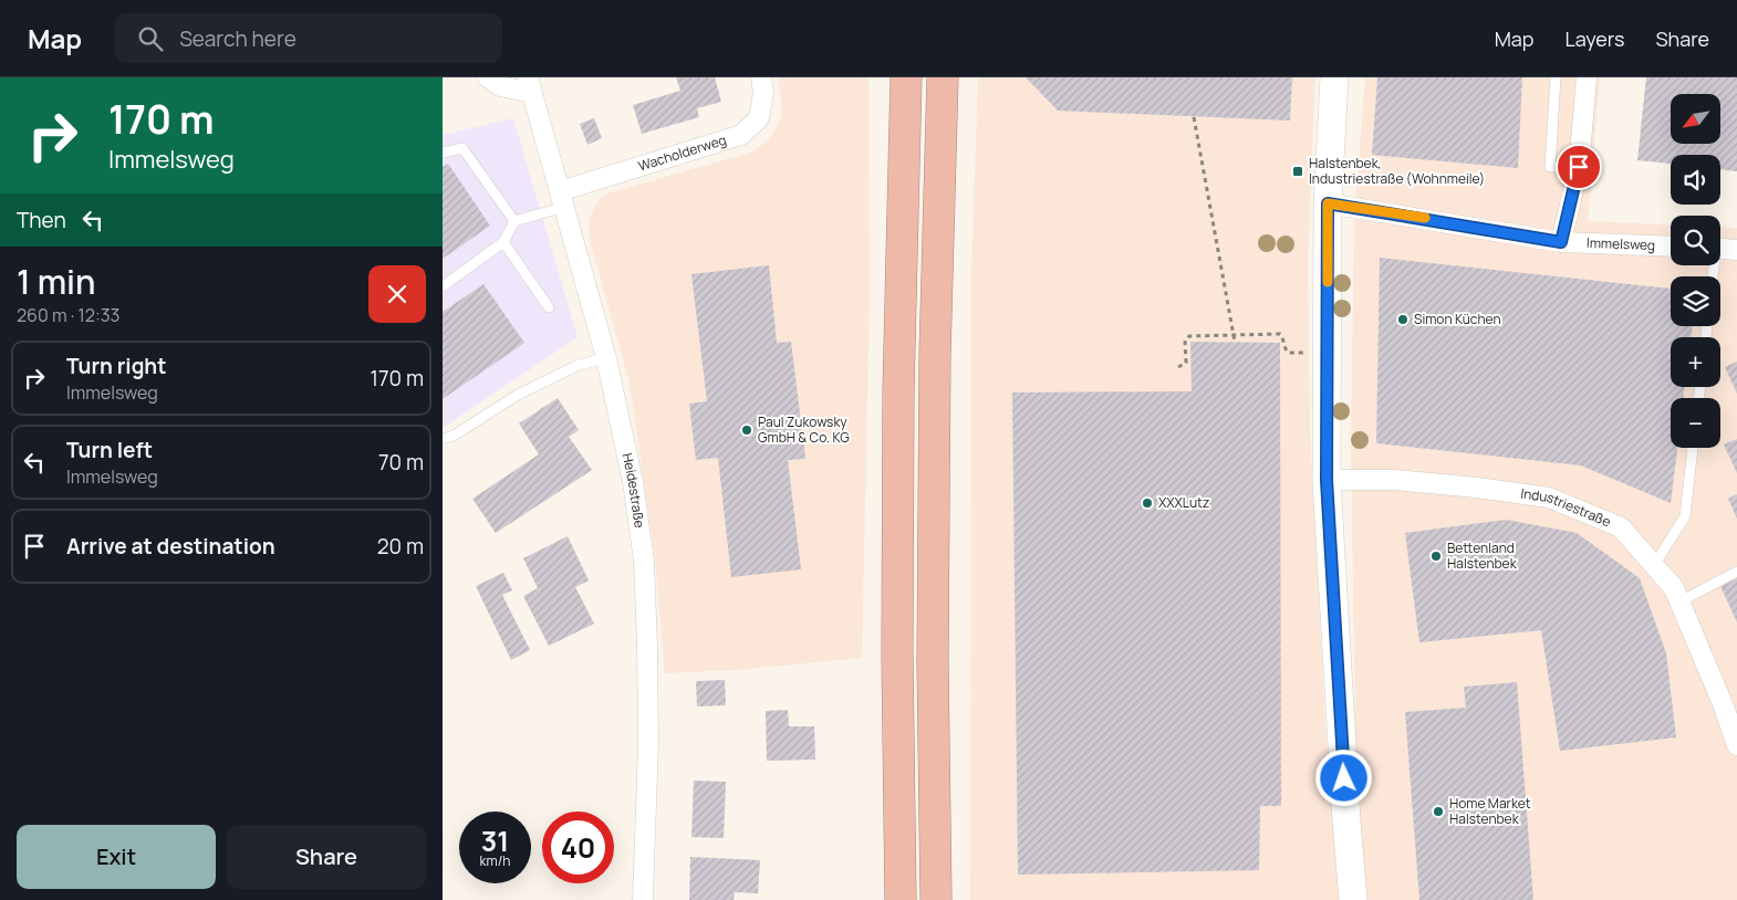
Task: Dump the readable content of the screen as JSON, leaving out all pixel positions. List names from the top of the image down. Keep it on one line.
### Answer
{"streets":{"street":["Wacholderweg","Immelsweg","Heidestraße","Industriestraße"]},"crossings":[["Wacholderweg","Heidestraße"]],"places":{"transit":["Halstenbek, Industriestraße (Wohnmeile)"],"other":["Simon Küchen","Paul Zukowsky GmbH & Co. KG","XXXLutz","Bettenland Halstenbek","Home Market Halstenbek"]},"north":"bottom left","page":{"header":"Map","search":"Search here","nav":["Map","Layers","Share"],"turn":["170 m","Immelsweg"],"map_buttons":["+","−"],"then":"Then","heading":["1 min","260 m · 12:33"],"list":[{"name":"Turn right","note":"Immelsweg","value":"170 m"},{"name":"Turn left","note":"Immelsweg","value":"70 m"},{"name":"Arrive at destination","value":"20 m"}],"speed":"31 km/h","limit":"40","buttons":["Exit","Share"]}}
